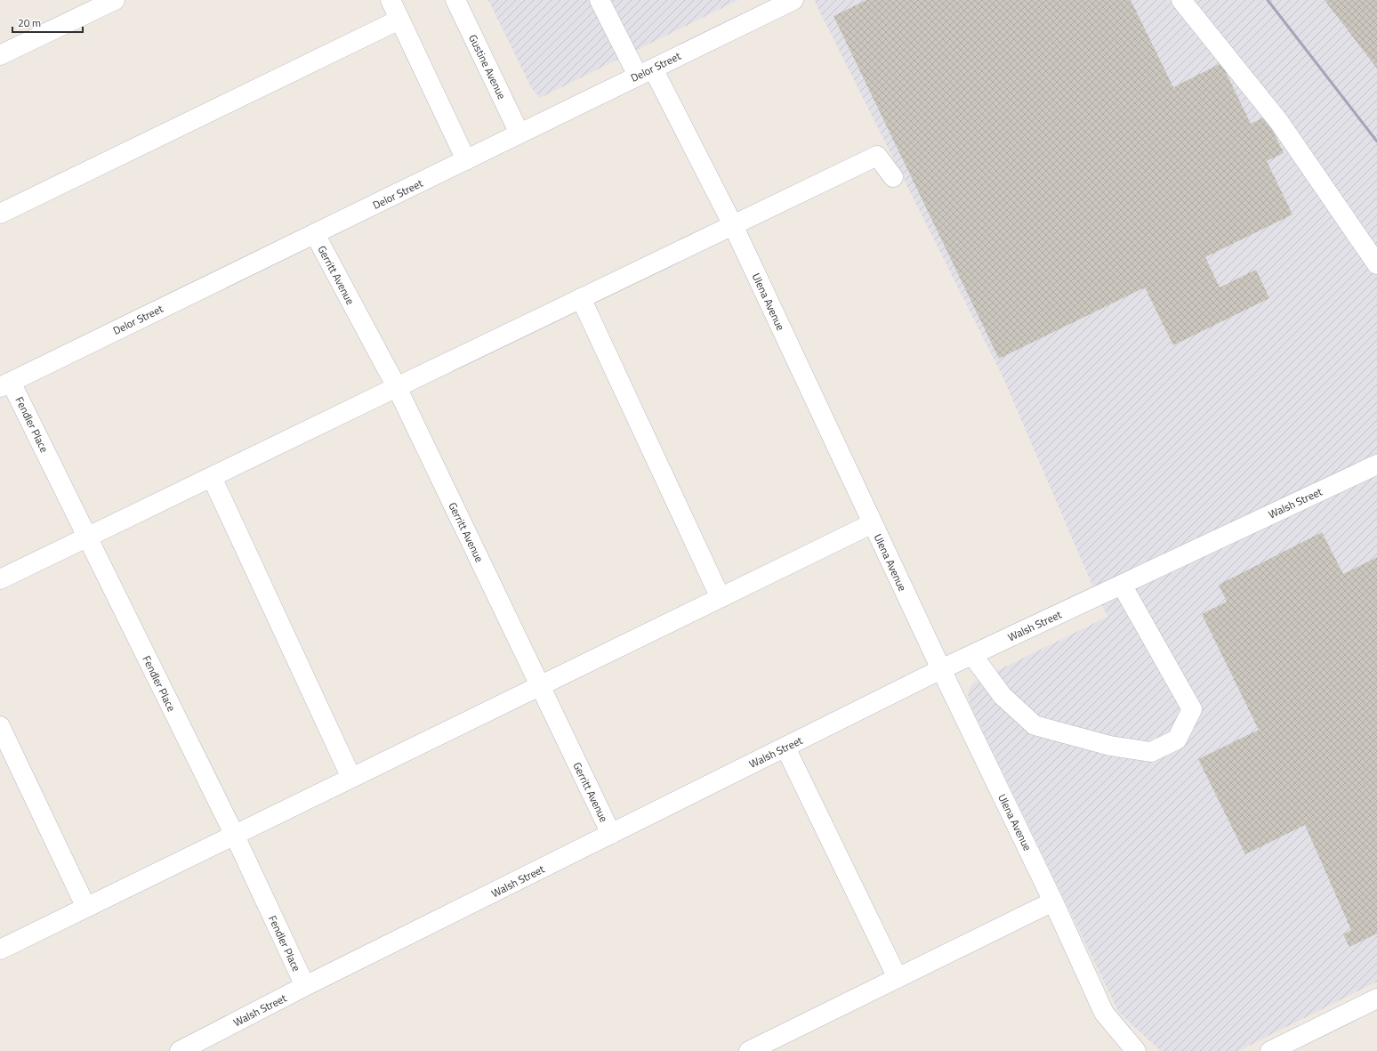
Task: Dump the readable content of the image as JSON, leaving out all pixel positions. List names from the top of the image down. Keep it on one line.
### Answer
{"streets":{"street":["Gustine Avenue","Delor Street","Gerritt Avenue","Ulena Avenue","Fendler Place","Walsh Street"]},"crossings":[["Gustine Avenue","Delor Street"],["Delor Street","Gerritt Avenue"],["Delor Street","Ulena Avenue"],["Delor Street","Fendler Place"],["Gerritt Avenue","Walsh Street"],["Ulena Avenue","Walsh Street"],["Fendler Place","Walsh Street"]],"scale_bar":"20 m"}
